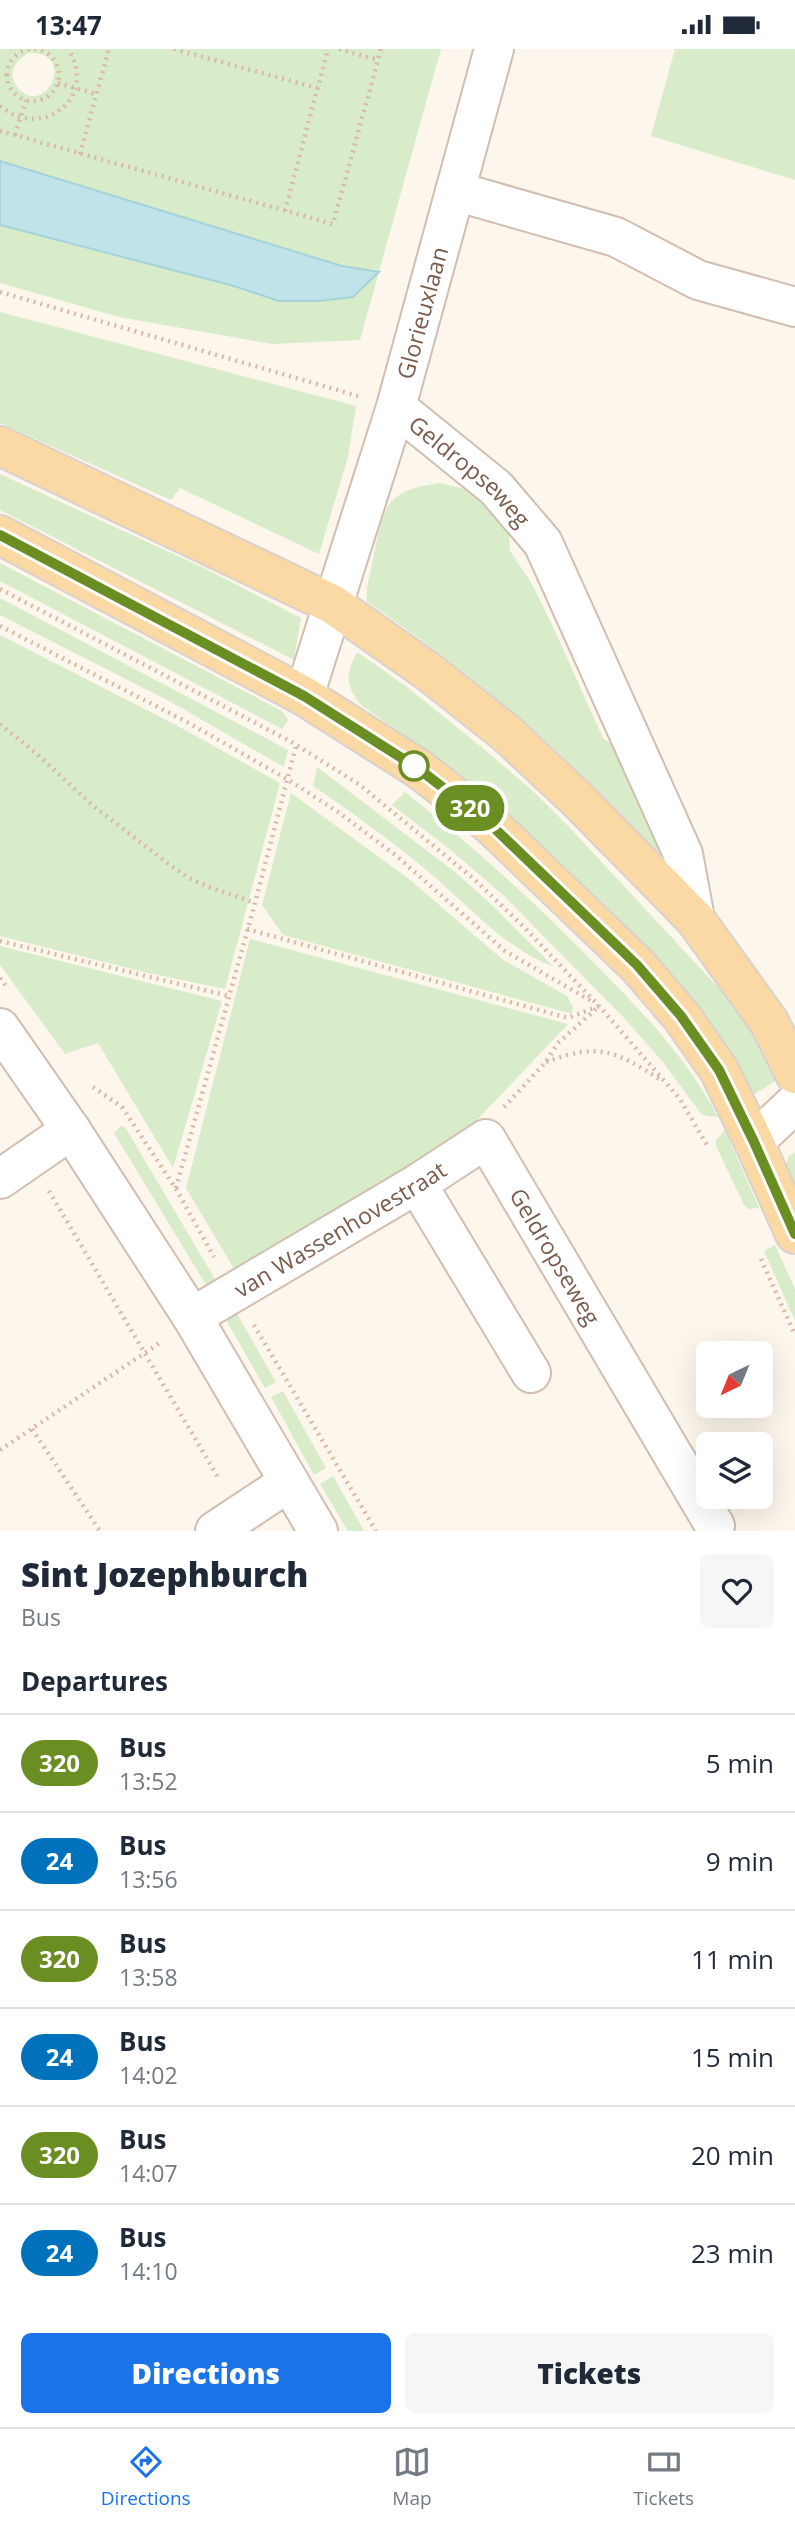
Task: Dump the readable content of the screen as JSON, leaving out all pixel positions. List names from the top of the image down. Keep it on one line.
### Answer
{"streets":{"main road":["Geldropseweg"],"street":["Glorieuxlaan","van Wassenhovestraat"]},"crossings":[["Glorieuxlaan","Geldropseweg"],["Geldropseweg","van Wassenhovestraat"]],"lines":["bus line 320"],"north":"bottom left","page":{"status":"13:47","on_map":"320","heading":[["Sint Jozephburch","Bus"],"Departures"],"list":[{"mark":"320","name":"Bus","note":"13:52","value":"5 min"},{"mark":"24","name":"Bus","note":"13:56","value":"9 min"},{"mark":"320","name":"Bus","note":"13:58","value":"11 min"},{"mark":"24","name":"Bus","note":"14:02","value":"15 min"},{"mark":"320","name":"Bus","note":"14:07","value":"20 min"},{"mark":"24","name":"Bus","note":"14:10","value":"23 min"}],"buttons":["Directions","Tickets"],"tabs":["Directions","Map","Tickets"]}}
